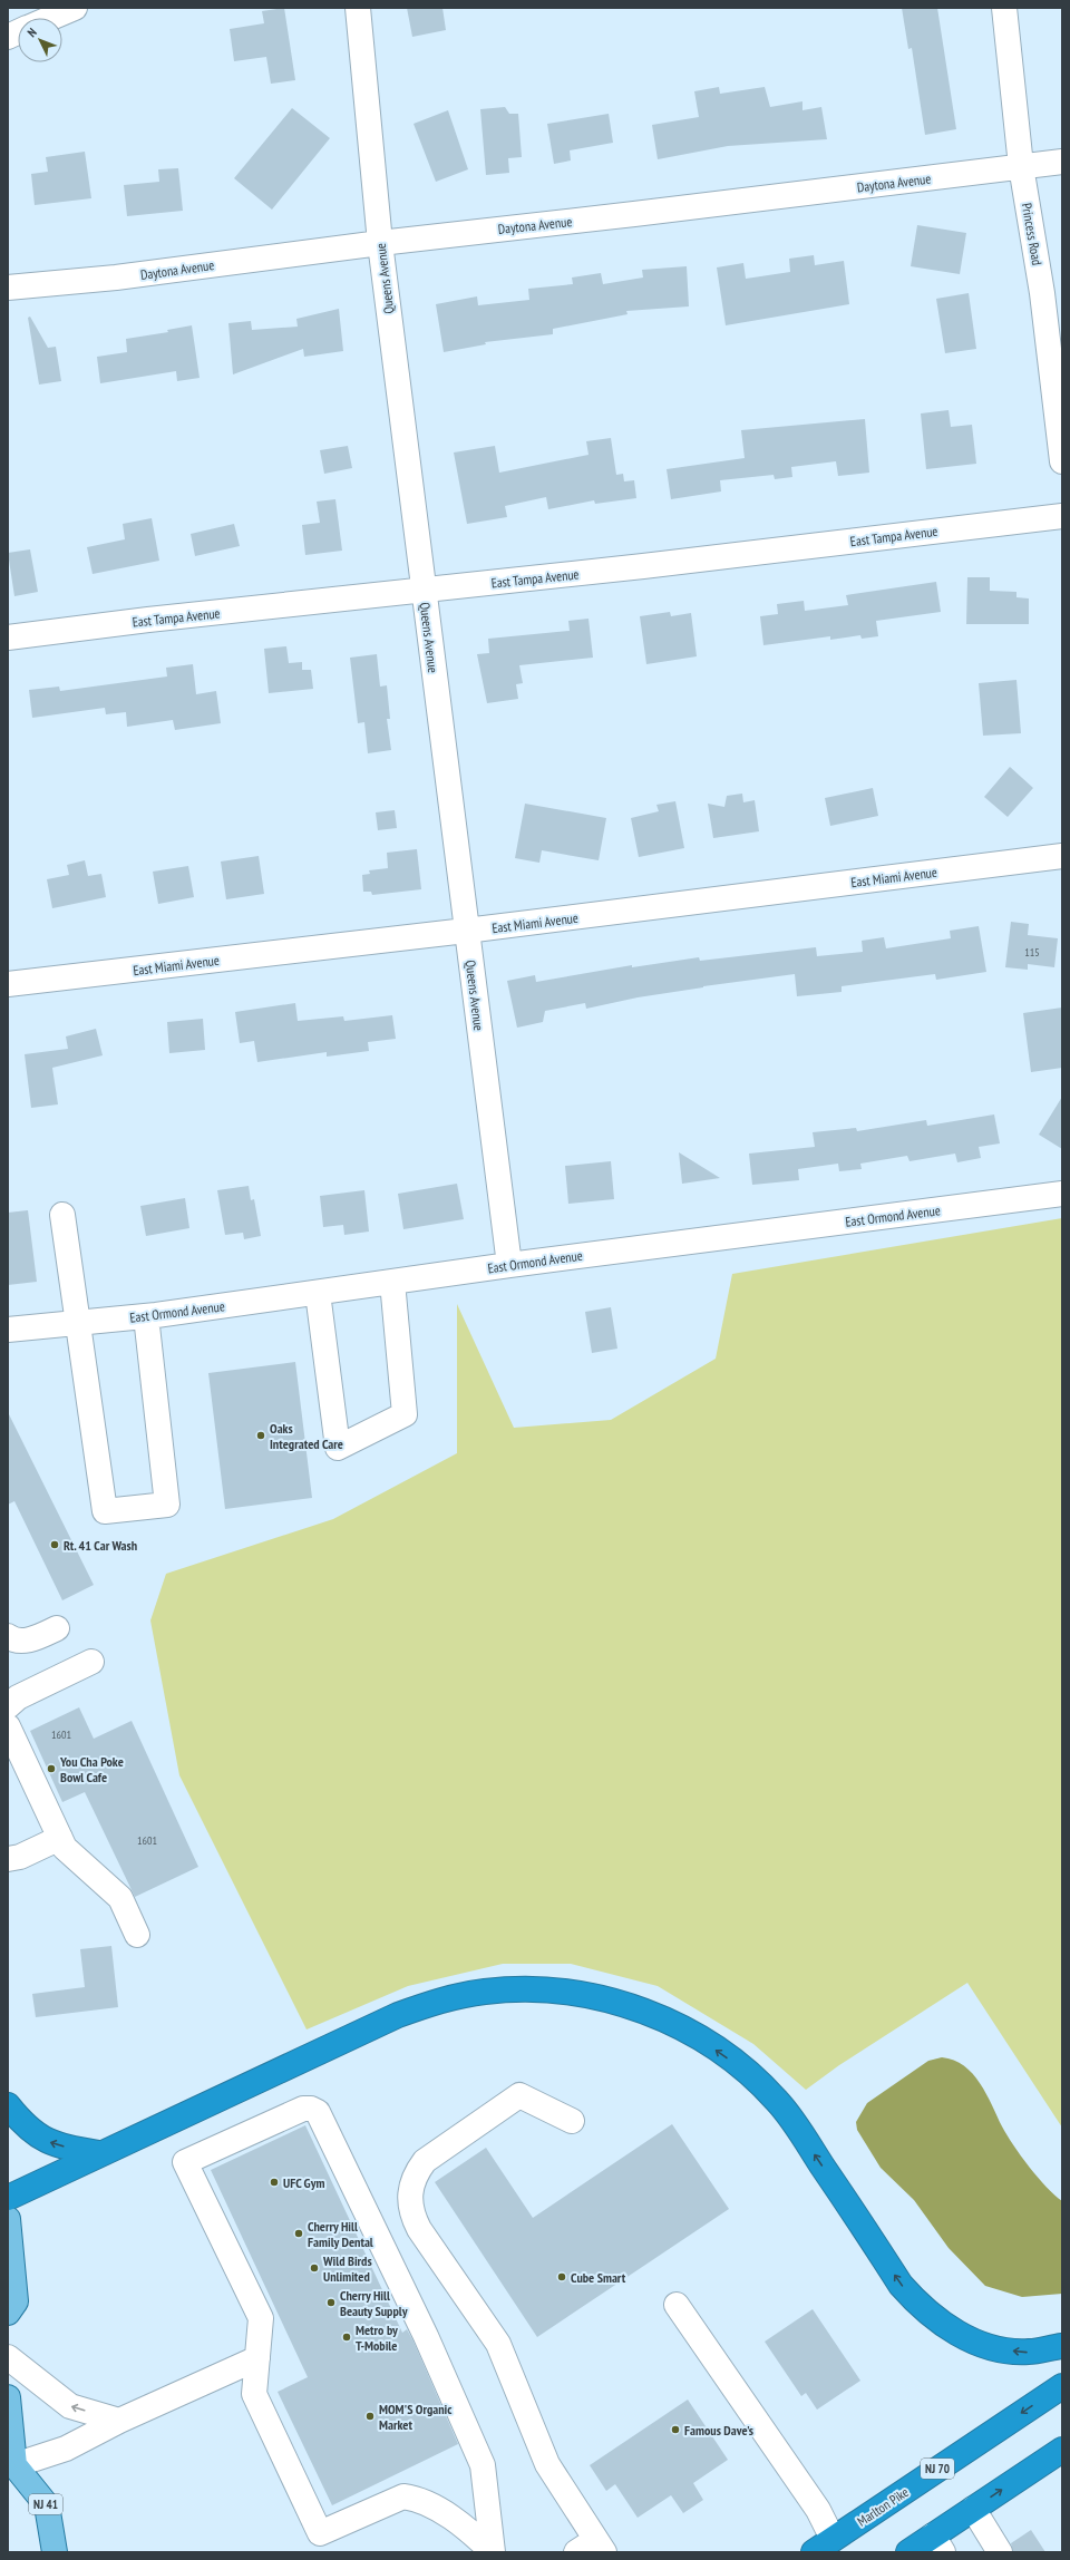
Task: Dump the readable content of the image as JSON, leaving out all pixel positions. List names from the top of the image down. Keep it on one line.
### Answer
{"streets":{"highway":["NJ 70","Marlton Pike"],"main road":["NJ 41"],"street":["Daytona Avenue","Princess Road","Queens Avenue","East Tampa Avenue","East Miami Avenue","East Ormond Avenue"]},"crossings":[["Daytona Avenue","Princess Road"],["Daytona Avenue","Queens Avenue"],["Queens Avenue","East Tampa Avenue"],["Queens Avenue","East Miami Avenue"],["Queens Avenue","East Ormond Avenue"]],"places":["Oaks Integrated Care","Rt. 41 Car Wash","You Cha Poke Bowl Cafe","UFC Gym","Cherry Hill Family Dental","Wild Birds Unlimited","Cube Smart","Cherry Hill Beauty Supply","Metro by T-Mobile","MOM'S Organic Market","Famous Dave's"],"house_numbers":["115","1601","1601"],"north":"top left"}
